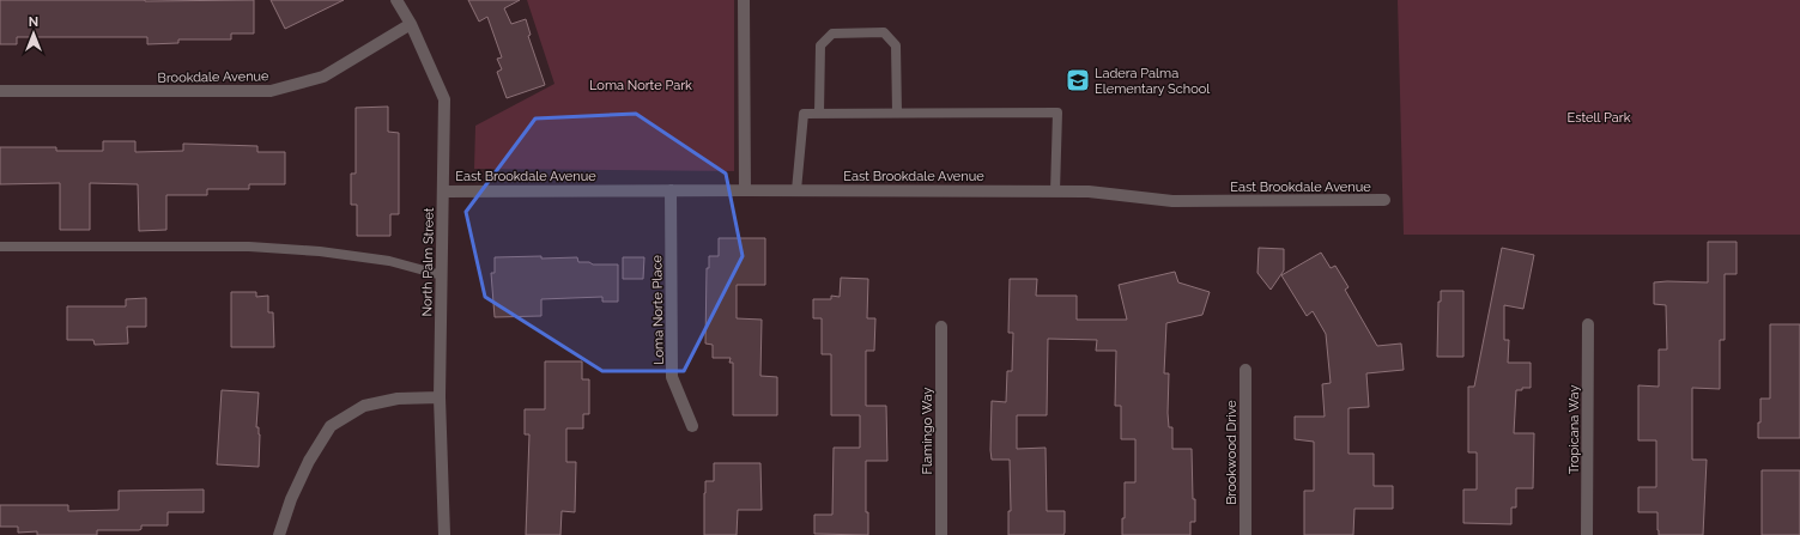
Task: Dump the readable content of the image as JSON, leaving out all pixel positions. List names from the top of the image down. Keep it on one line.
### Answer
{"streets":{"street":["Brookdale Avenue","East Brookdale Avenue","North Palm Street","Loma Norte Place","Tropicana Way","Flamingo Way","Brookwood Drive"]},"crossings":[["Brookdale Avenue","North Palm Street"],["East Brookdale Avenue","North Palm Street"],["East Brookdale Avenue","Loma Norte Place"]],"parks":["Loma Norte Park","Estell Park"],"places":{"school or university":["Ladera Palma Elementary School"]},"north":"top"}
